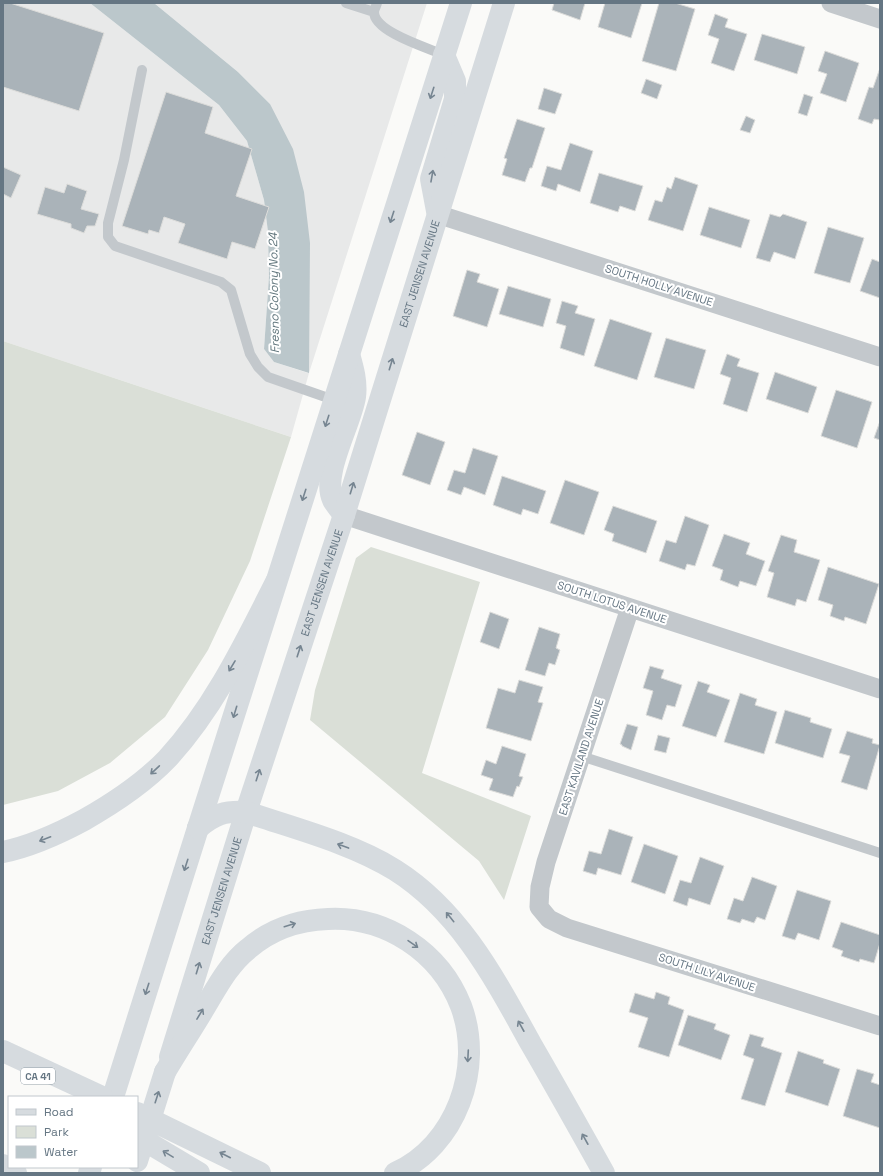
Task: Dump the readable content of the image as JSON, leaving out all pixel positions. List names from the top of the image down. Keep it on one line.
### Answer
{"streets":{"main road":["EAST JENSEN AVENUE","CA 41"],"street":["SOUTH HOLLY AVENUE","SOUTH LOTUS AVENUE","EAST KAVILAND AVENUE","SOUTH LILY AVENUE"]},"crossings":[["EAST JENSEN AVENUE","SOUTH HOLLY AVENUE"],["EAST JENSEN AVENUE","SOUTH LOTUS AVENUE"],["SOUTH LOTUS AVENUE","EAST KAVILAND AVENUE"],["EAST KAVILAND AVENUE","SOUTH LILY AVENUE"]],"water":["Fresno Colony No. 24"],"legend":["Road","Park","Water"]}
